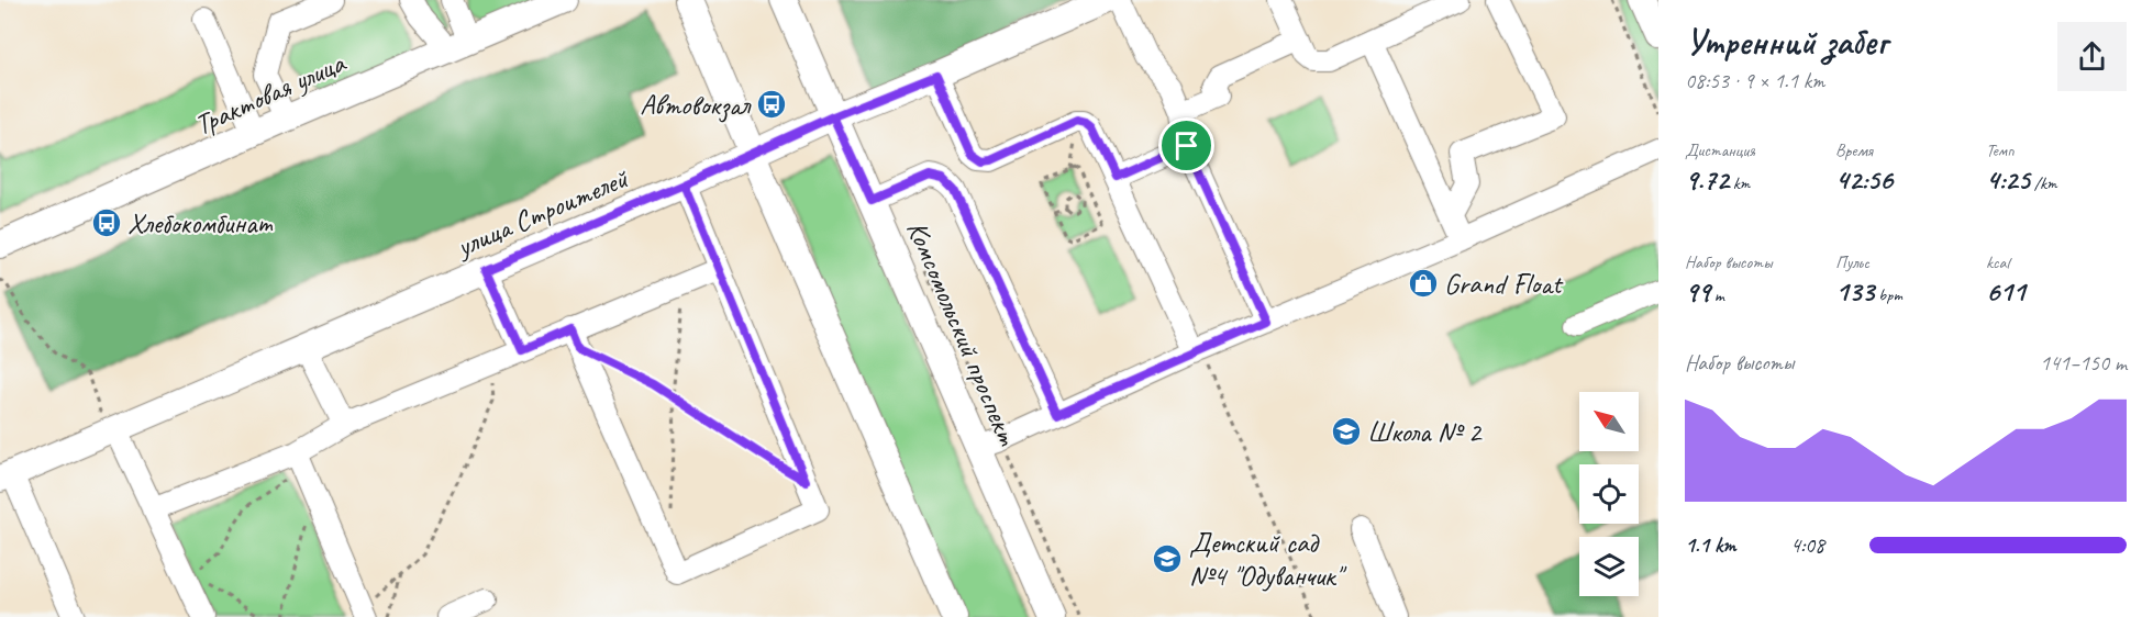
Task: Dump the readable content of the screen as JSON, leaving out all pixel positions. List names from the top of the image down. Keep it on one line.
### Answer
{"streets":{"main road":["Трактовая улица","улица Строителей","Комсомольский проспект"]},"crossings":[["улица Строителей","Комсомольский проспект"]],"places":{"bus stop":["Автовокзал","Хлебокомбинат"],"shop":["Grand Float"],"school or university":["Школа № 2","Детский сад №4 \"Одуванчик\""]},"north":"top left","page":{"heading":["Утренний забег","08:53 · 9 × 1.1 km"],"stats":[["Дистанция","9.72 km"],["Время","42:56"],["Темп","4:25 /km"],["Набор высоты","99 m"],["Пульс","133 bpm"],["kcal","611"]],"chart":["Набор высоты","141–150 m"],"list":[{"name":"1.1 km","note":"4:08"}]}}
